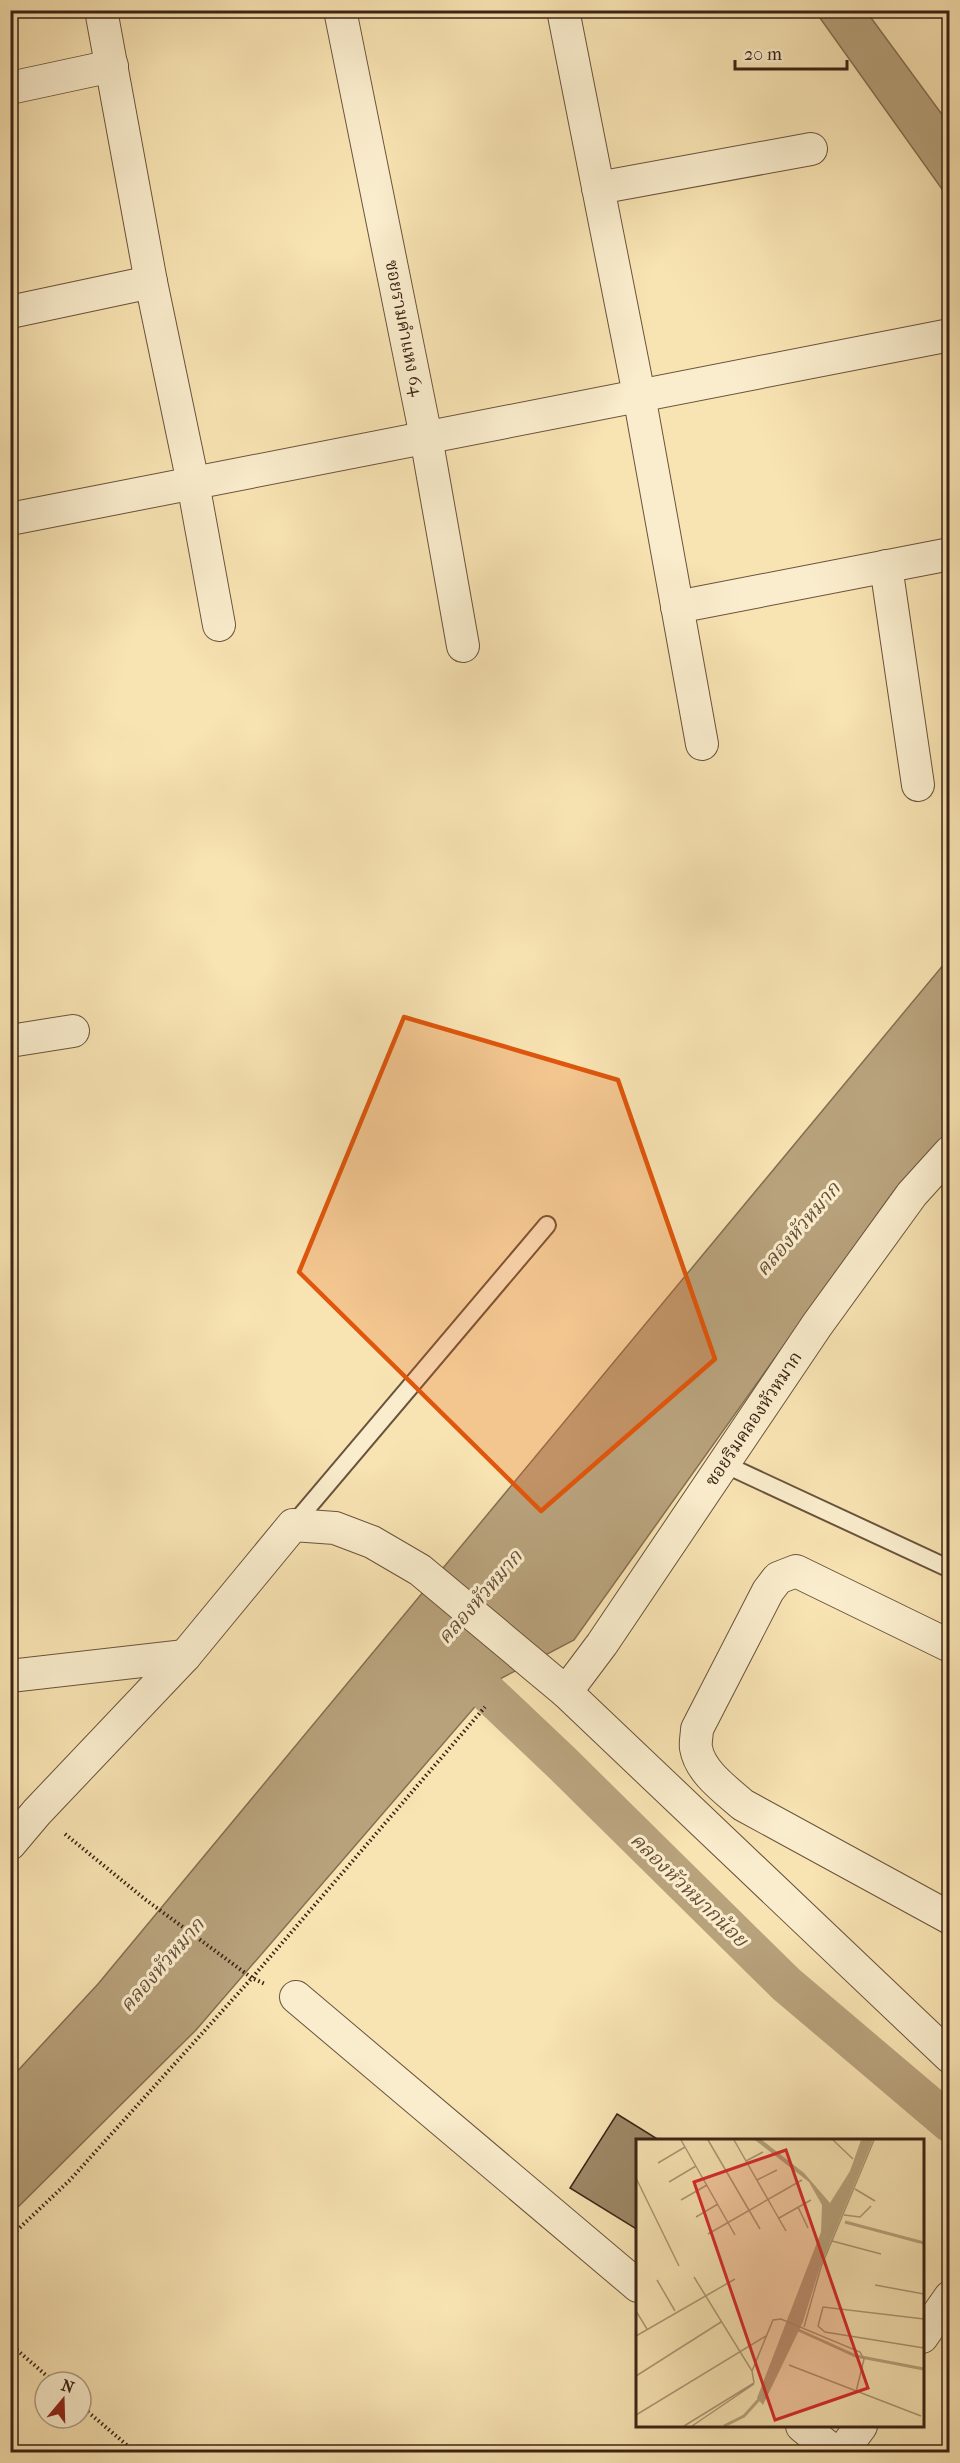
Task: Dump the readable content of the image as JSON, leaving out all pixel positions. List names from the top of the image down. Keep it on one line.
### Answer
{"streets":{"street":["ซอยรามคำแหง 64","ซอยริมคลองหัวหมาก"]},"water":["คลองหัวหมาก","คลองหัวหมากน้อย"],"scale_bar":"20 m","north":"top"}
